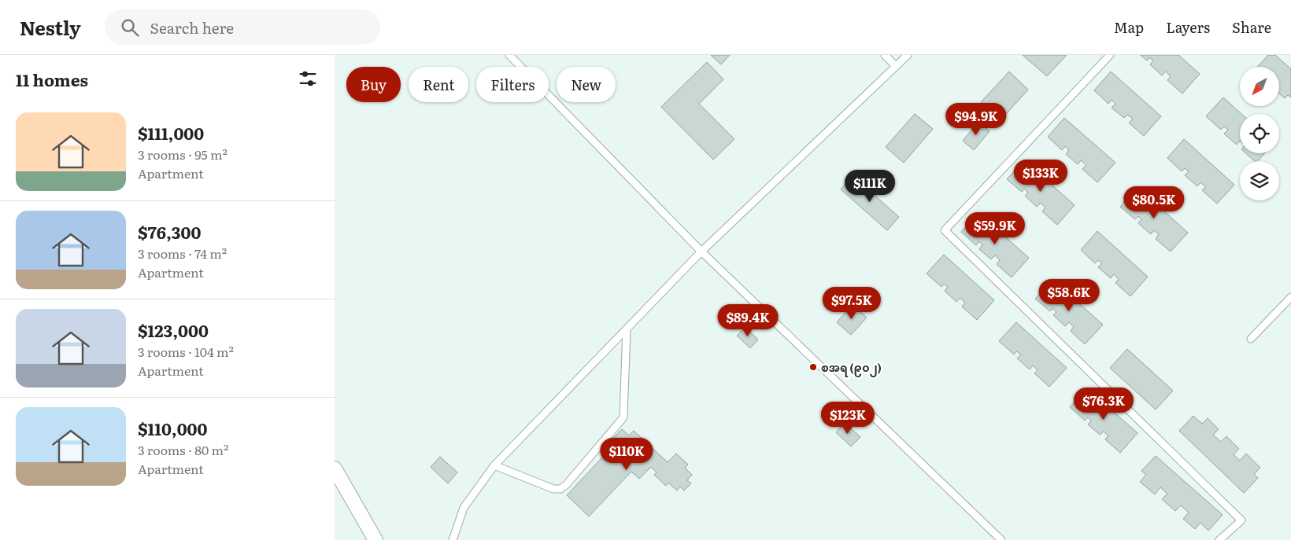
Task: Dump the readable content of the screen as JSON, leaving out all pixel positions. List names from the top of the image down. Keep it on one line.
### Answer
{"places":["စအရ (၉၀၂)"],"north":"bottom left","page":{"header":"Nestly","search":"Search here","nav":["Map","Layers","Share"],"heading":"11 homes","chip":["Buy","Rent","Filters","New"],"list":[{"name":"$111,000","note":"3 rooms · 95 m² · Apartment"},{"name":"$76,300","note":"3 rooms · 74 m² · Apartment"},{"name":"$123,000","note":"3 rooms · 104 m² · Apartment"},{"name":"$110,000","note":"3 rooms · 80 m² · Apartment"}],"price":["$94.9K","$133K","$111K","$80.5K","$59.9K","$58.6K","$97.5K","$89.4K","$76.3K","$123K","$110K"]}}
